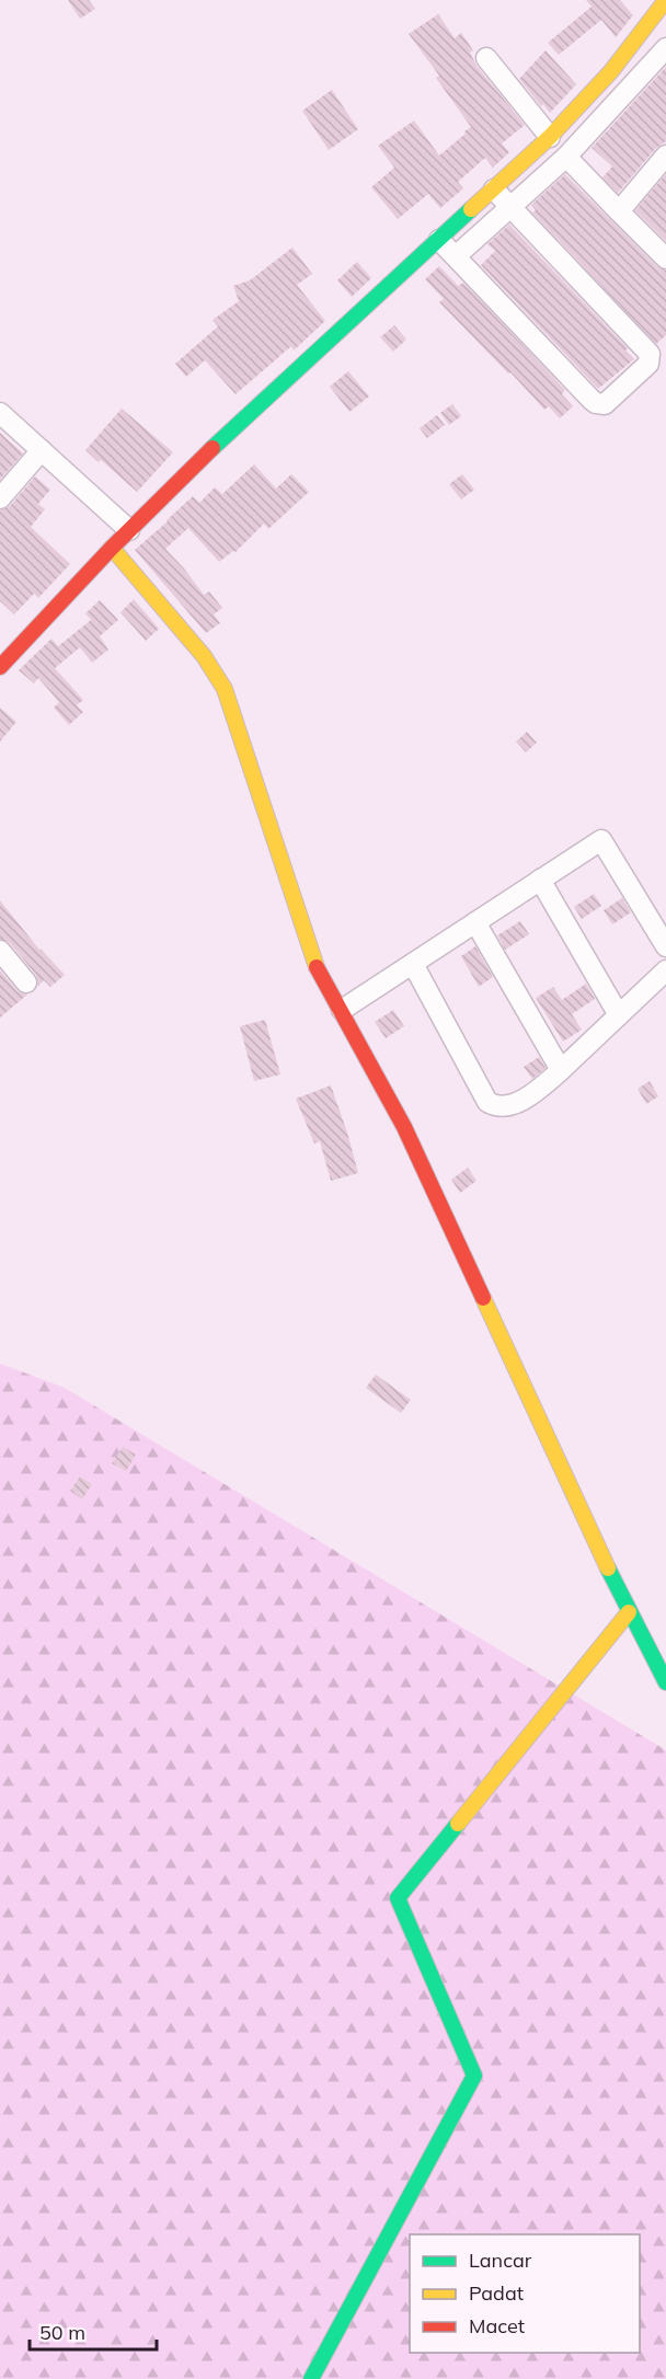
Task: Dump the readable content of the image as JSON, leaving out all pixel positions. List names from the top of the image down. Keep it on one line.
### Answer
{"legend":["Lancar","Padat","Macet"],"scale_bar":"50 m"}
